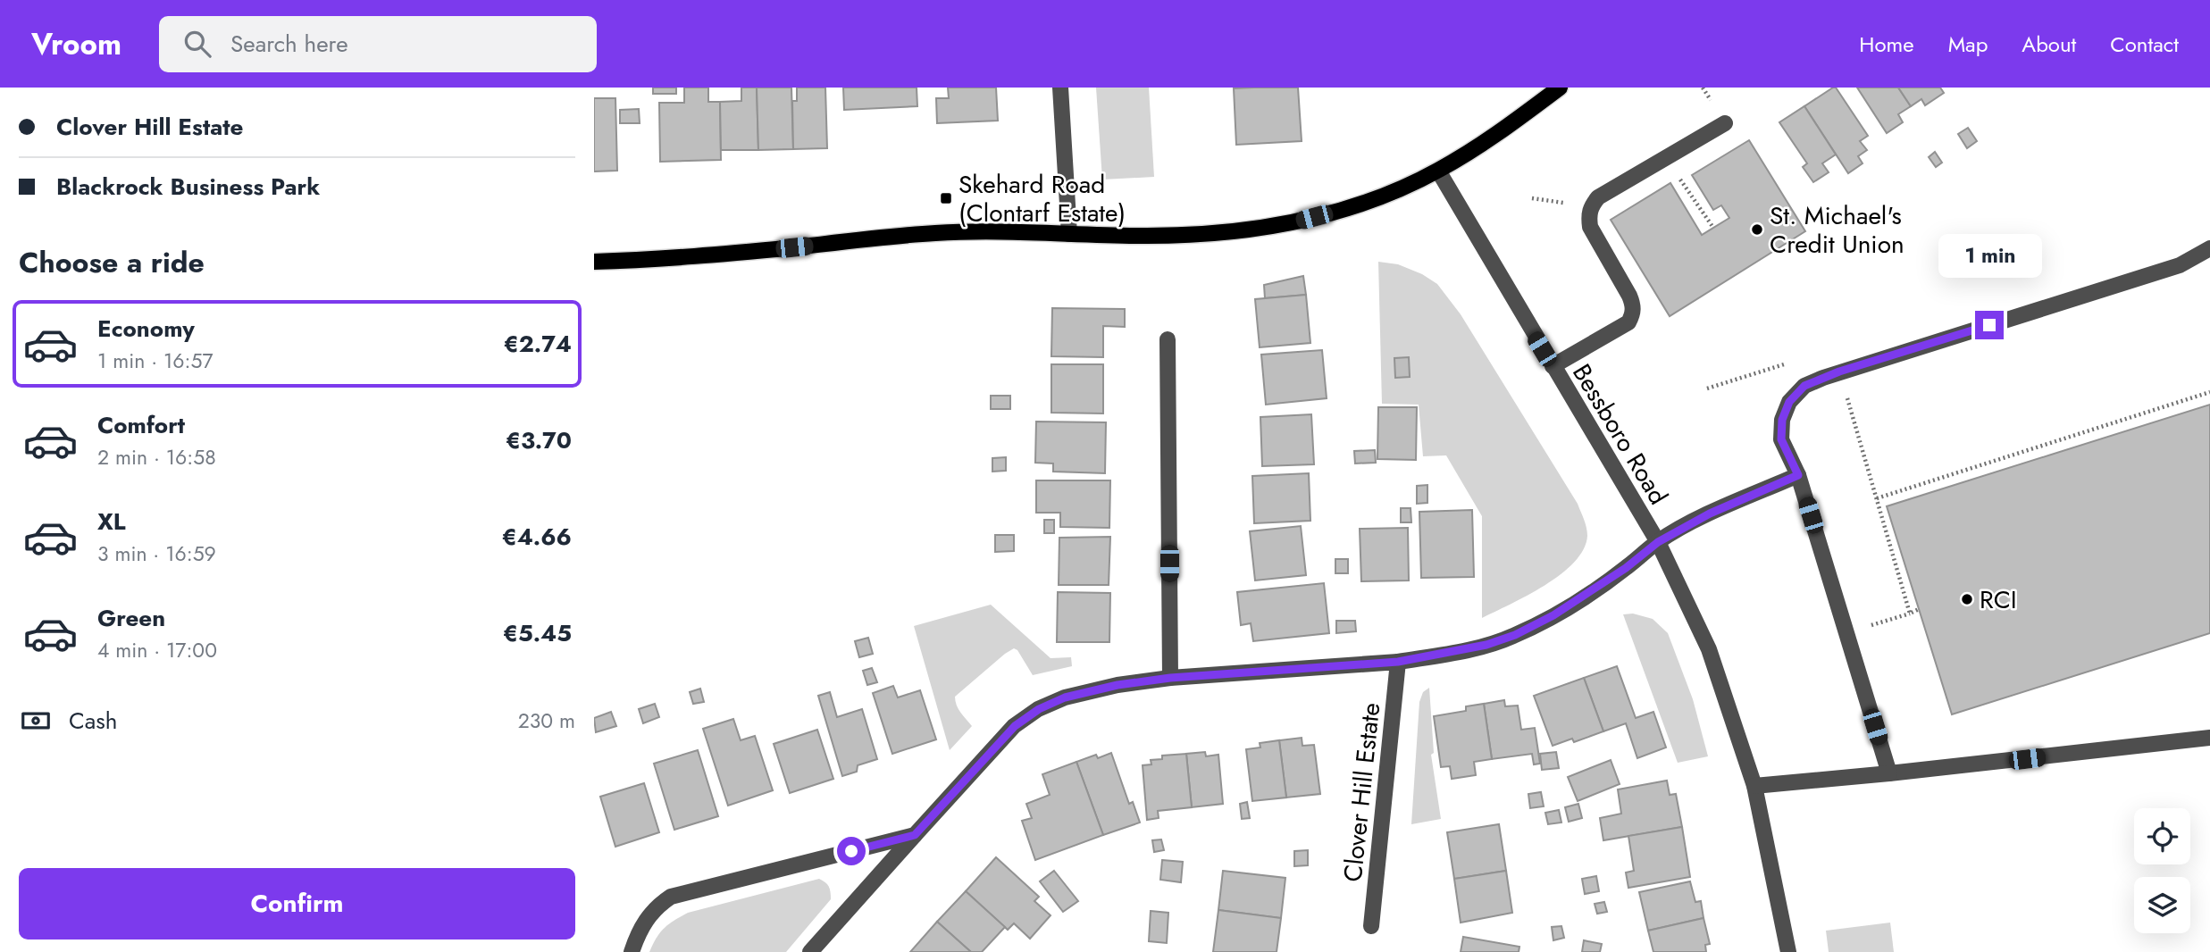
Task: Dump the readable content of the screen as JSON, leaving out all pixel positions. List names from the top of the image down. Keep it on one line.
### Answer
{"streets":{"street":["Bessboro Road","Clover Hill Estate"]},"crossings":[["Bessboro Road","Clover Hill Estate"]],"places":{"transit":["Skehard Road (Clontarf Estate)"],"other":["St. Michael's Credit Union","RCI"]},"page":{"header":"Vroom","search":"Search here","nav":["Home","Map","About","Contact"],"banner":["Clover Hill Estate","Blackrock Business Park"],"heading":"Choose a ride","bubble":"1 min","list":[{"name":"Economy","note":"1 min · 16:57","value":"€2.74"},{"name":"Comfort","note":"2 min · 16:58","value":"€3.70"},{"name":"XL","note":"3 min · 16:59","value":"€4.66"},{"name":"Green","note":"4 min · 17:00","value":"€5.45"}],"pay":["Cash","230 m"],"buttons":"Confirm"}}
